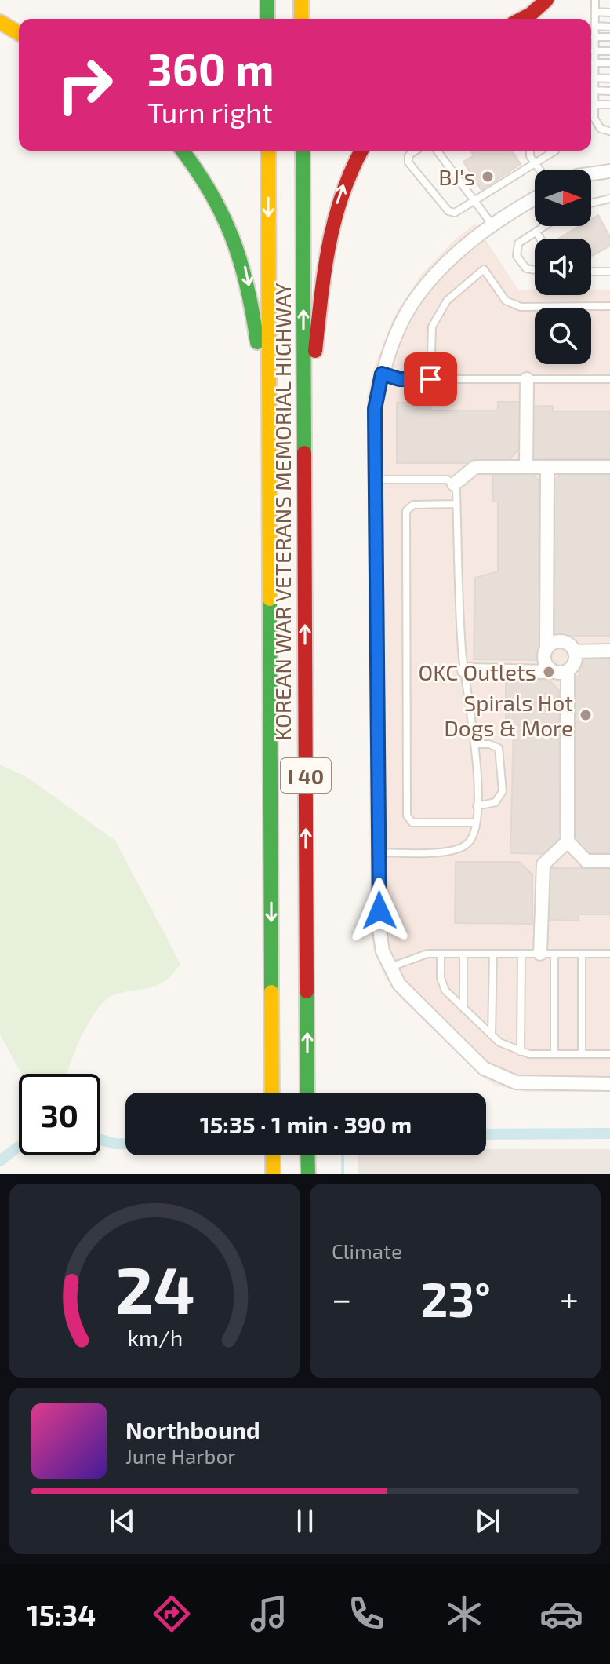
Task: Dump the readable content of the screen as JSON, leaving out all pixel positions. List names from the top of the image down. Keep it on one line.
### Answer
{"streets":{"highway":["KOREAN WAR VETERANS MEMORIAL HIGHWAY","I 40"]},"places":["BJ's","OKC Outlets","Spirals Hot Dogs & More"],"north":"right","page":{"turn":["360 m","Turn right"],"limit":"30","trip":"15:35 · 1 min · 390 m","tile":"Climate","heat":["−","23°","+"],"song":["Northbound","June Harbor"],"tabs":"15:34","gauge":["24","km/h"]}}
